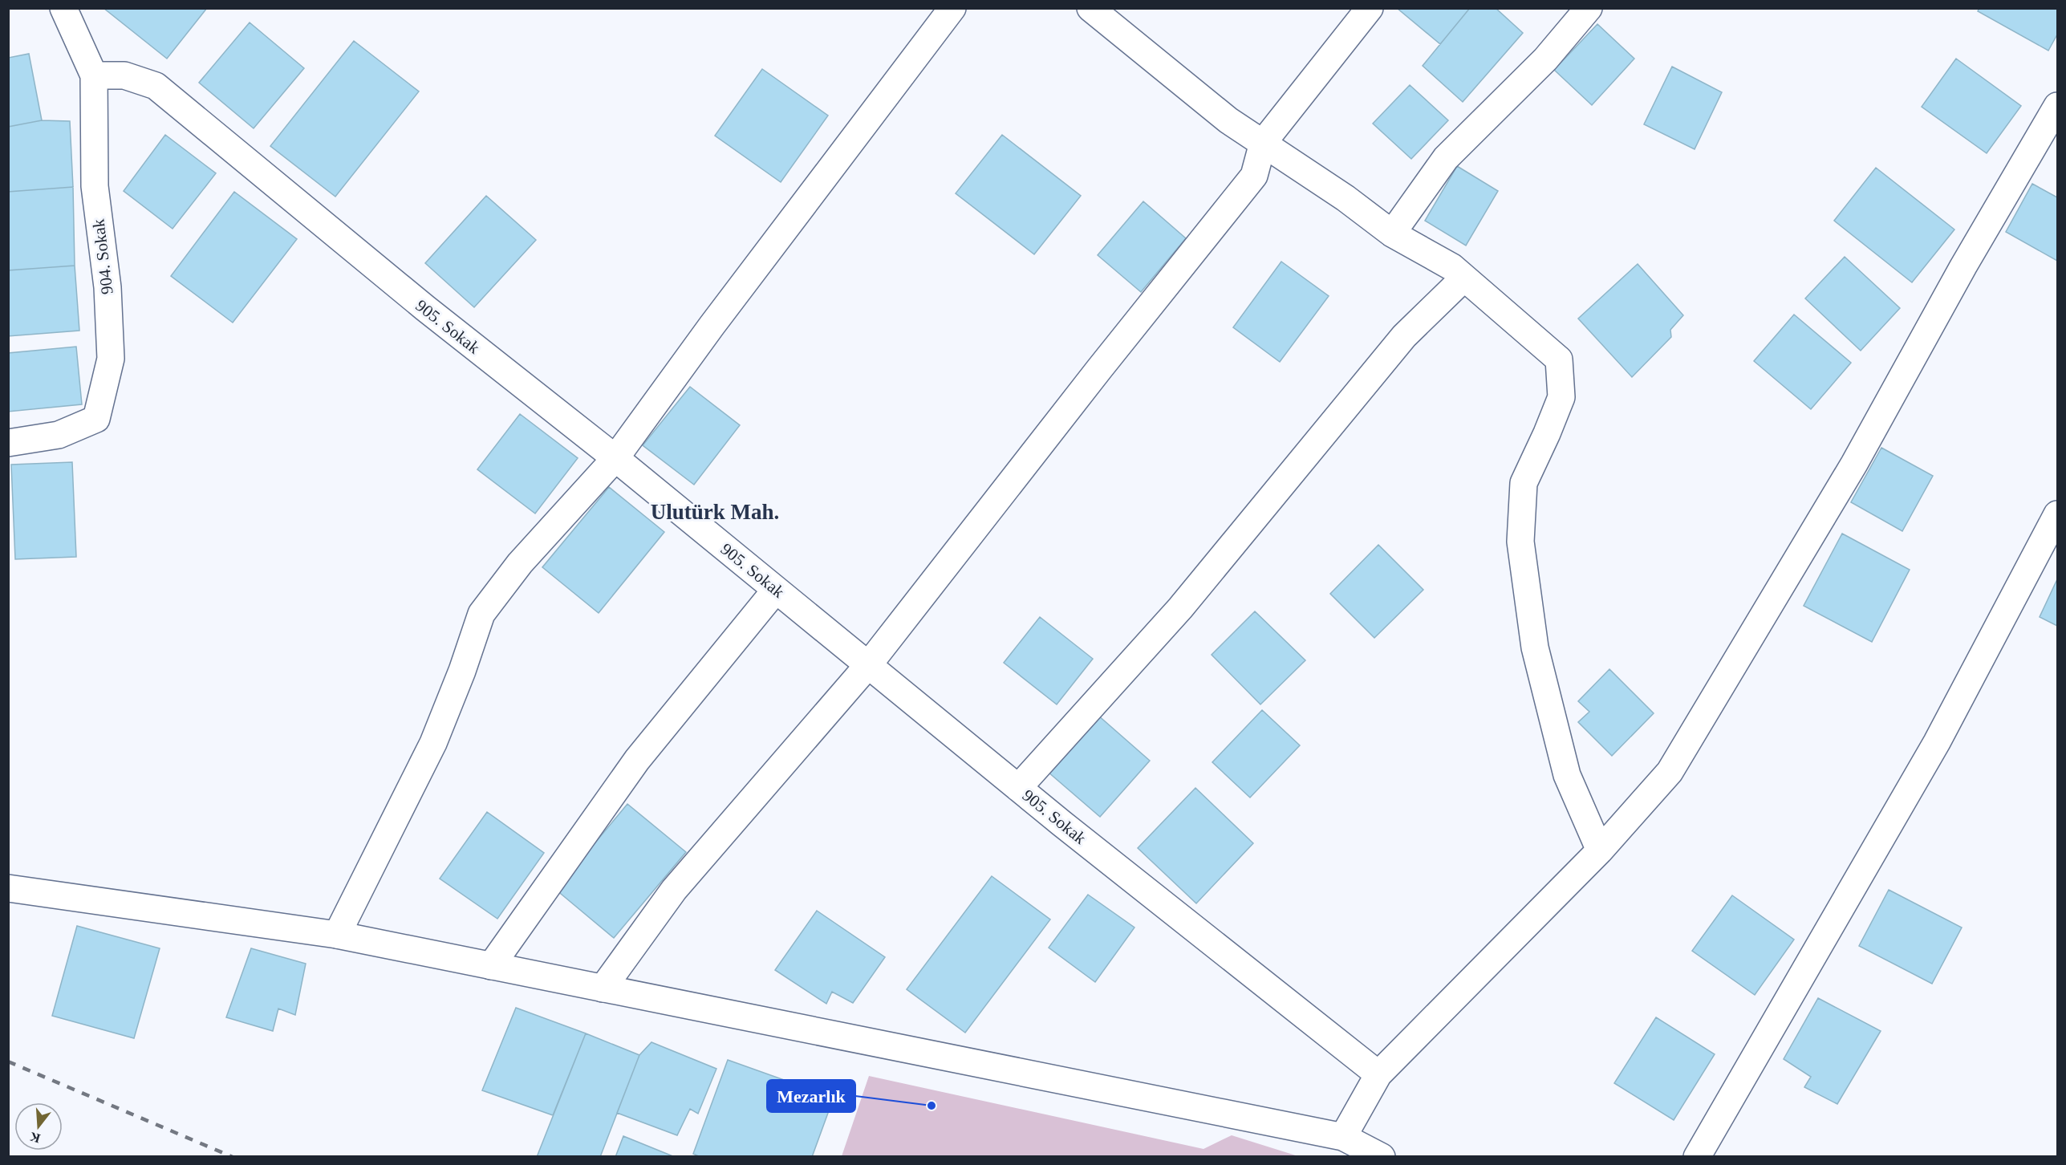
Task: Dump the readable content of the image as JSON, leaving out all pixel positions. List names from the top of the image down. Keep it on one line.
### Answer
{"streets":{"street":["904. Sokak","905. Sokak"]},"crossings":[["904. Sokak","905. Sokak"]],"districts":["Ulutürk Mah."],"places":["Mezarlık"],"north":"bottom"}
